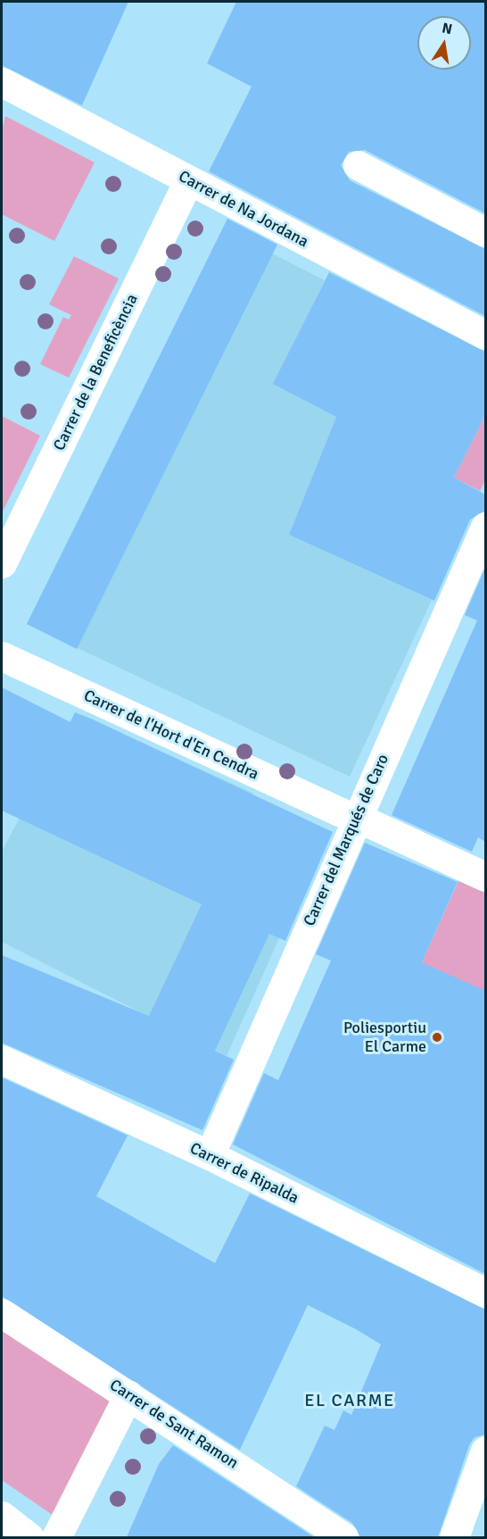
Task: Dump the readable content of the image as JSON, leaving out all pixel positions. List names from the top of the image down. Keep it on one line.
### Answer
{"streets":{"street":["Carrer de Na Jordana","Carrer de la Beneficència","Carrer de l'Hort d'En Cendra","Carrer del Marqués de Caro","Carrer de Ripalda","Carrer de Sant Ramon"]},"crossings":[["Carrer de Na Jordana","Carrer de la Beneficència"],["Carrer de l'Hort d'En Cendra","Carrer del Marqués de Caro"],["Carrer del Marqués de Caro","Carrer de Ripalda"]],"districts":["EL CARME"],"places":["Poliesportiu El Carme"],"north":"top"}
